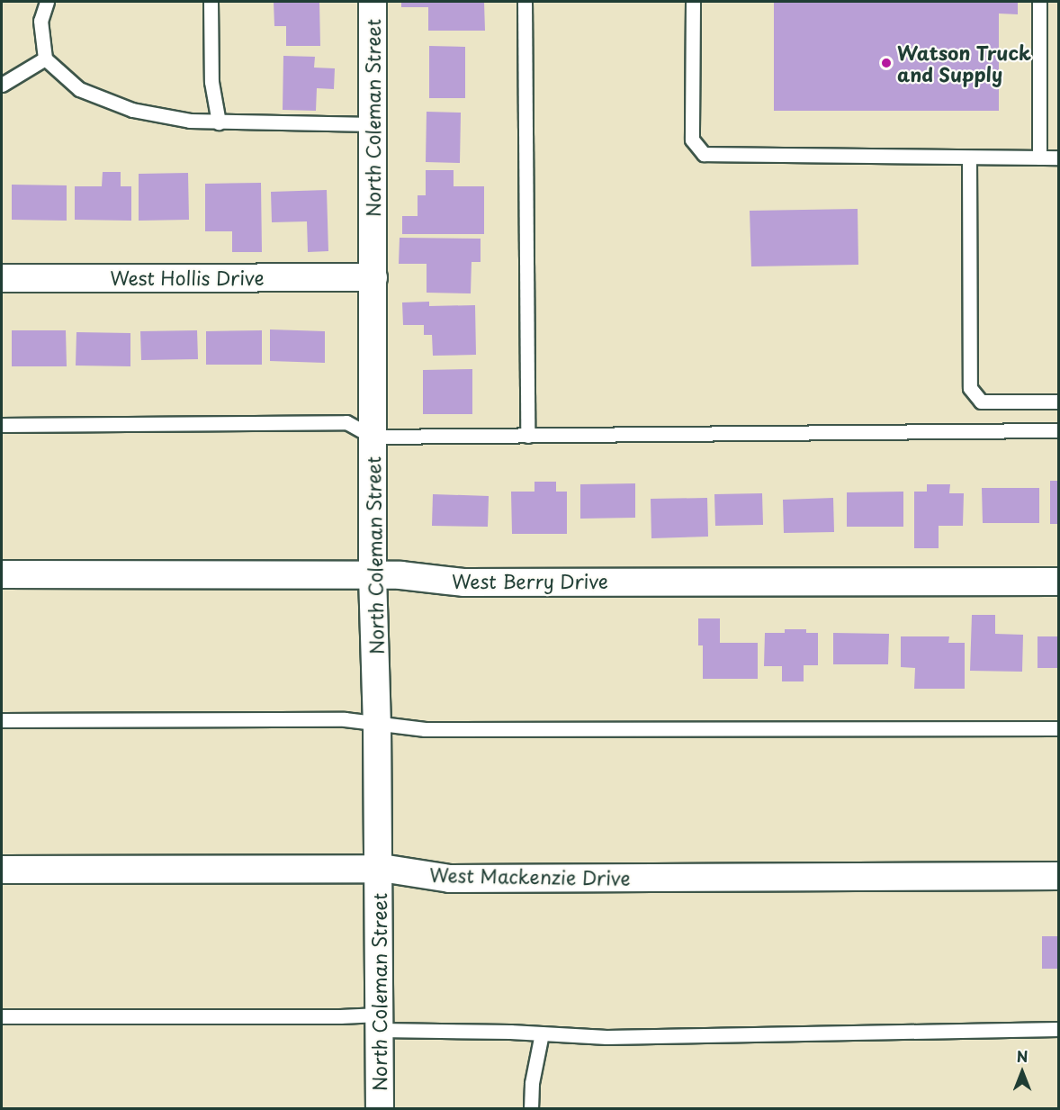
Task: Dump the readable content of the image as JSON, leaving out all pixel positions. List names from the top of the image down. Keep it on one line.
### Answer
{"streets":{"street":["North Coleman Street","West Hollis Drive","West Berry Drive","West Mackenzie Drive"]},"crossings":[["North Coleman Street","West Hollis Drive"],["North Coleman Street","West Berry Drive"],["North Coleman Street","West Mackenzie Drive"]],"places":["Watson Truck and Supply"],"north":"top"}
